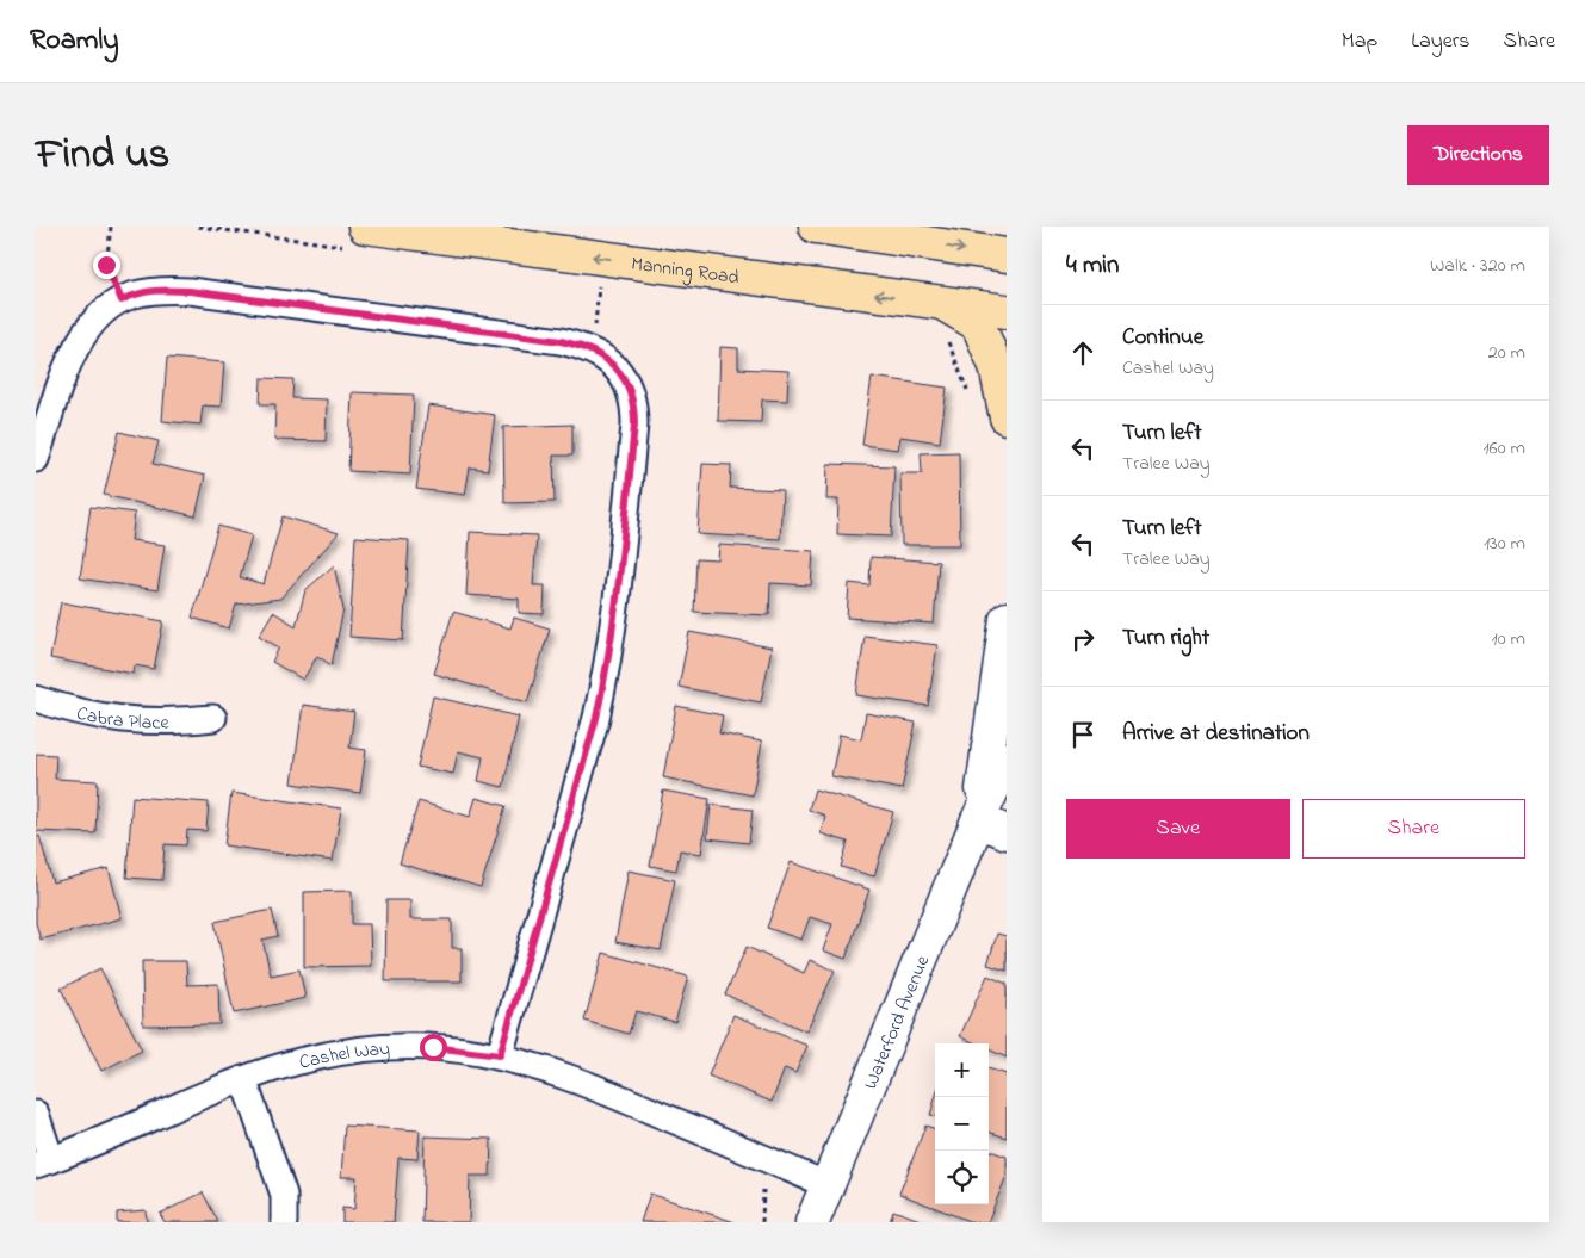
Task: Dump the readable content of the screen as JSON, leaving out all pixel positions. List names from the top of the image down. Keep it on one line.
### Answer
{"streets":{"main road":["Manning Road"],"street":["Cabra Place","Waterford Avenue","Cashel Way"]},"crossings":[["Waterford Avenue","Cashel Way"]],"one_way":["Manning Road"],"page":{"header":"Roamly","nav":["Map","Layers","Share"],"title":"Find us","buttons":["Directions",["Save","Share"]],"heading":["4 min","Walk · 320 m"],"list":[["Continue","Cashel Way","20 m"],["Turn left","Tralee Way","160 m"],["Turn left","Tralee Way","130 m"],["Turn right","10 m"],"Arrive at destination"],"map_buttons":["+","−"]}}
